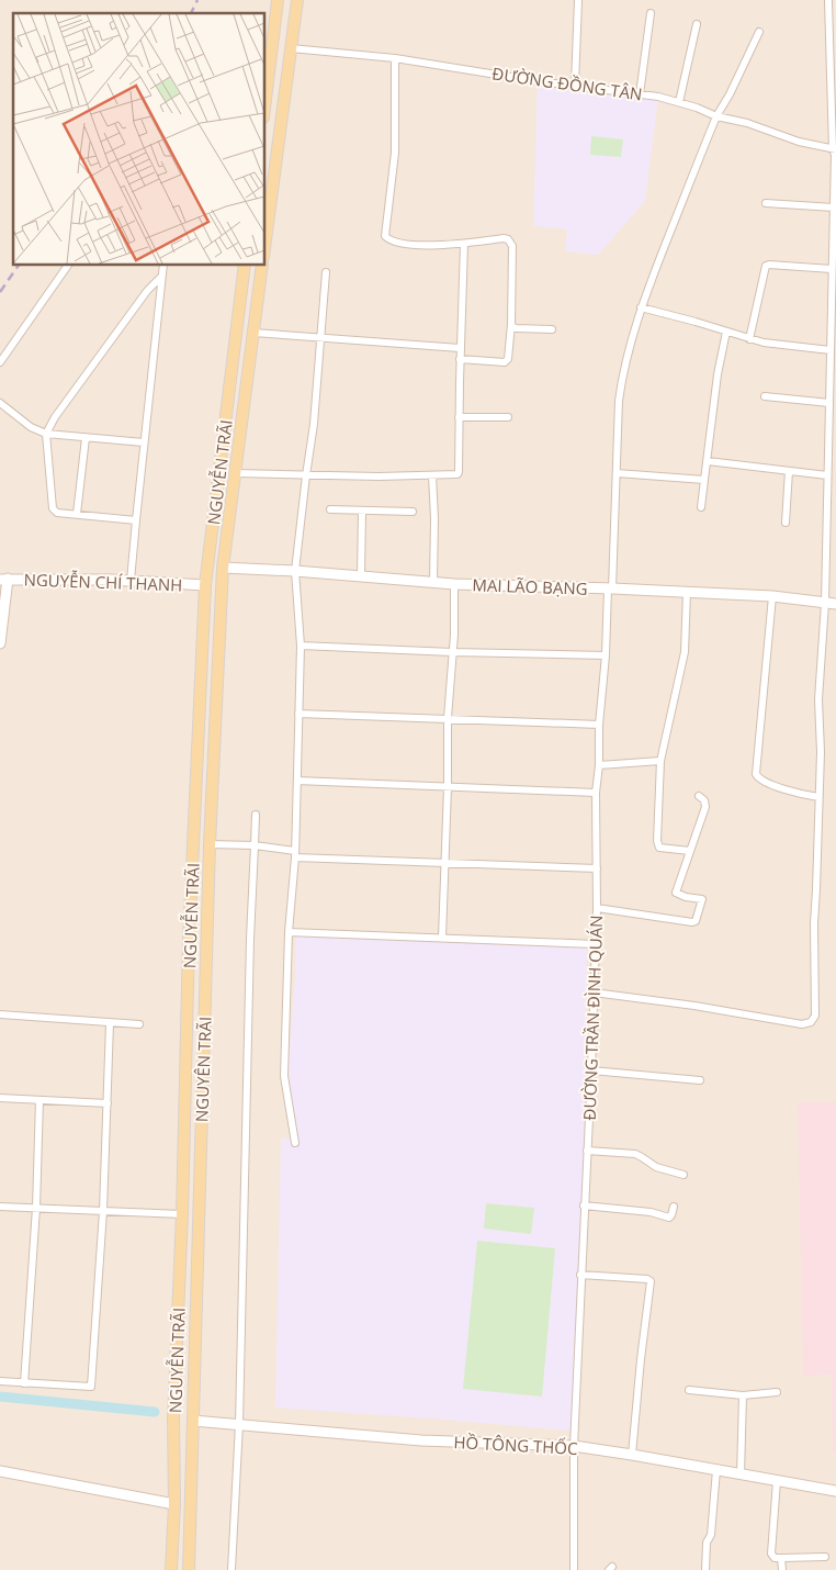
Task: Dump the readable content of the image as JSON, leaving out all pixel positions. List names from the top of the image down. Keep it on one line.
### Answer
{"streets":{"main road":["NGUYỄN TRÃI","NGUYÊN TRÃI"],"street":["ĐƯỜNG ĐỒNG TÂN","NGUYỄN CHÍ THANH","MAI LÃO BẠNG","ĐƯỜNG TRẦN ĐÌNH QUÁN","HỒ TÔNG THỐC"]},"crossings":[["ĐƯỜNG ĐỒNG TÂN","ĐƯỜNG TRẦN ĐÌNH QUÁN"],["NGUYỄN TRÃI","NGUYỄN CHÍ THANH"],["NGUYỄN TRÃI","MAI LÃO BẠNG"],["NGUYỄN TRÃI","NGUYÊN TRÃI"],["MAI LÃO BẠNG","ĐƯỜNG TRẦN ĐÌNH QUÁN"],["MAI LÃO BẠNG","NGUYÊN TRÃI"],["ĐƯỜNG TRẦN ĐÌNH QUÁN","HỒ TÔNG THỐC"],["NGUYÊN TRÃI","HỒ TÔNG THỐC"]]}
